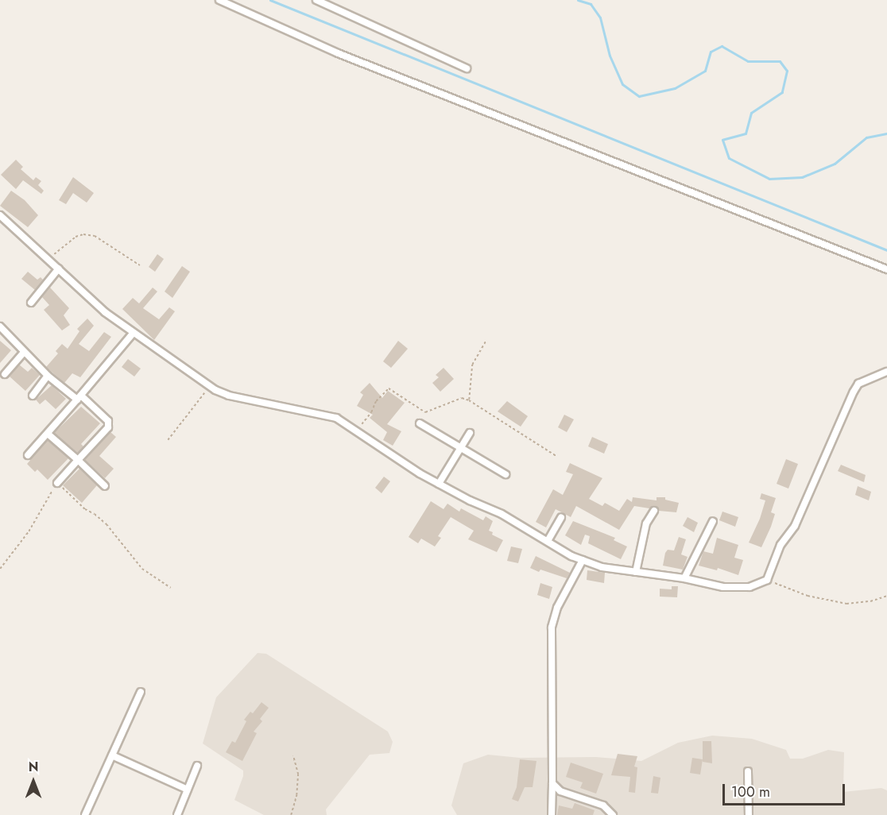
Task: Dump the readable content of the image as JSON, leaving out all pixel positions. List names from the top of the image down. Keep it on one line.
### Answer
{"scale_bar":"100 m","north":"top"}
